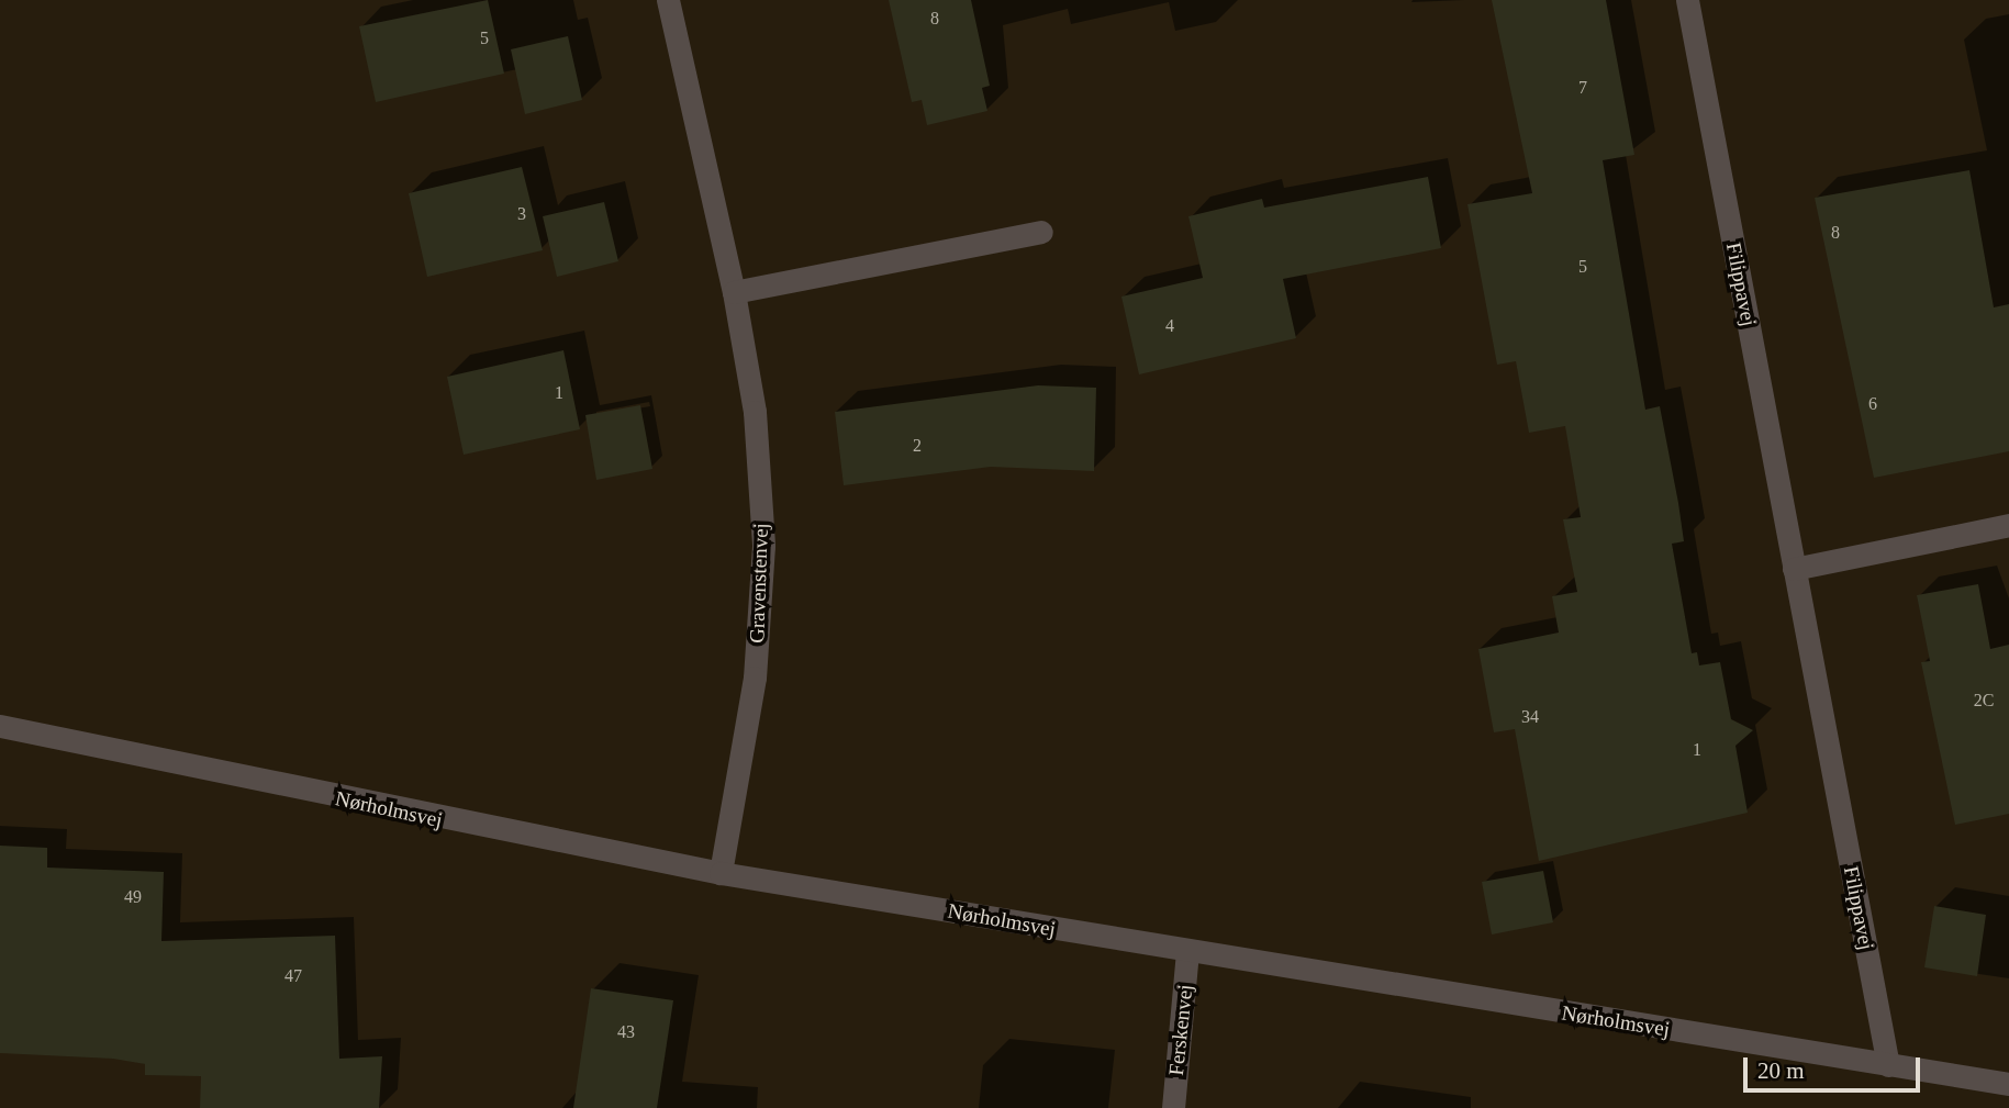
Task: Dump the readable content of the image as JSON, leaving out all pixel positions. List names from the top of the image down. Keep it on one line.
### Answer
{"streets":{"street":["Filippavej","Gravenstenvej","Nørholmsvej","Ferskenvej"]},"crossings":[["Filippavej","Nørholmsvej"],["Gravenstenvej","Nørholmsvej"],["Nørholmsvej","Ferskenvej"]],"house_numbers":["8","5","7","3","8","5","4","1","6","2","2C","34","1","49","47","43"],"scale_bar":"20 m"}
